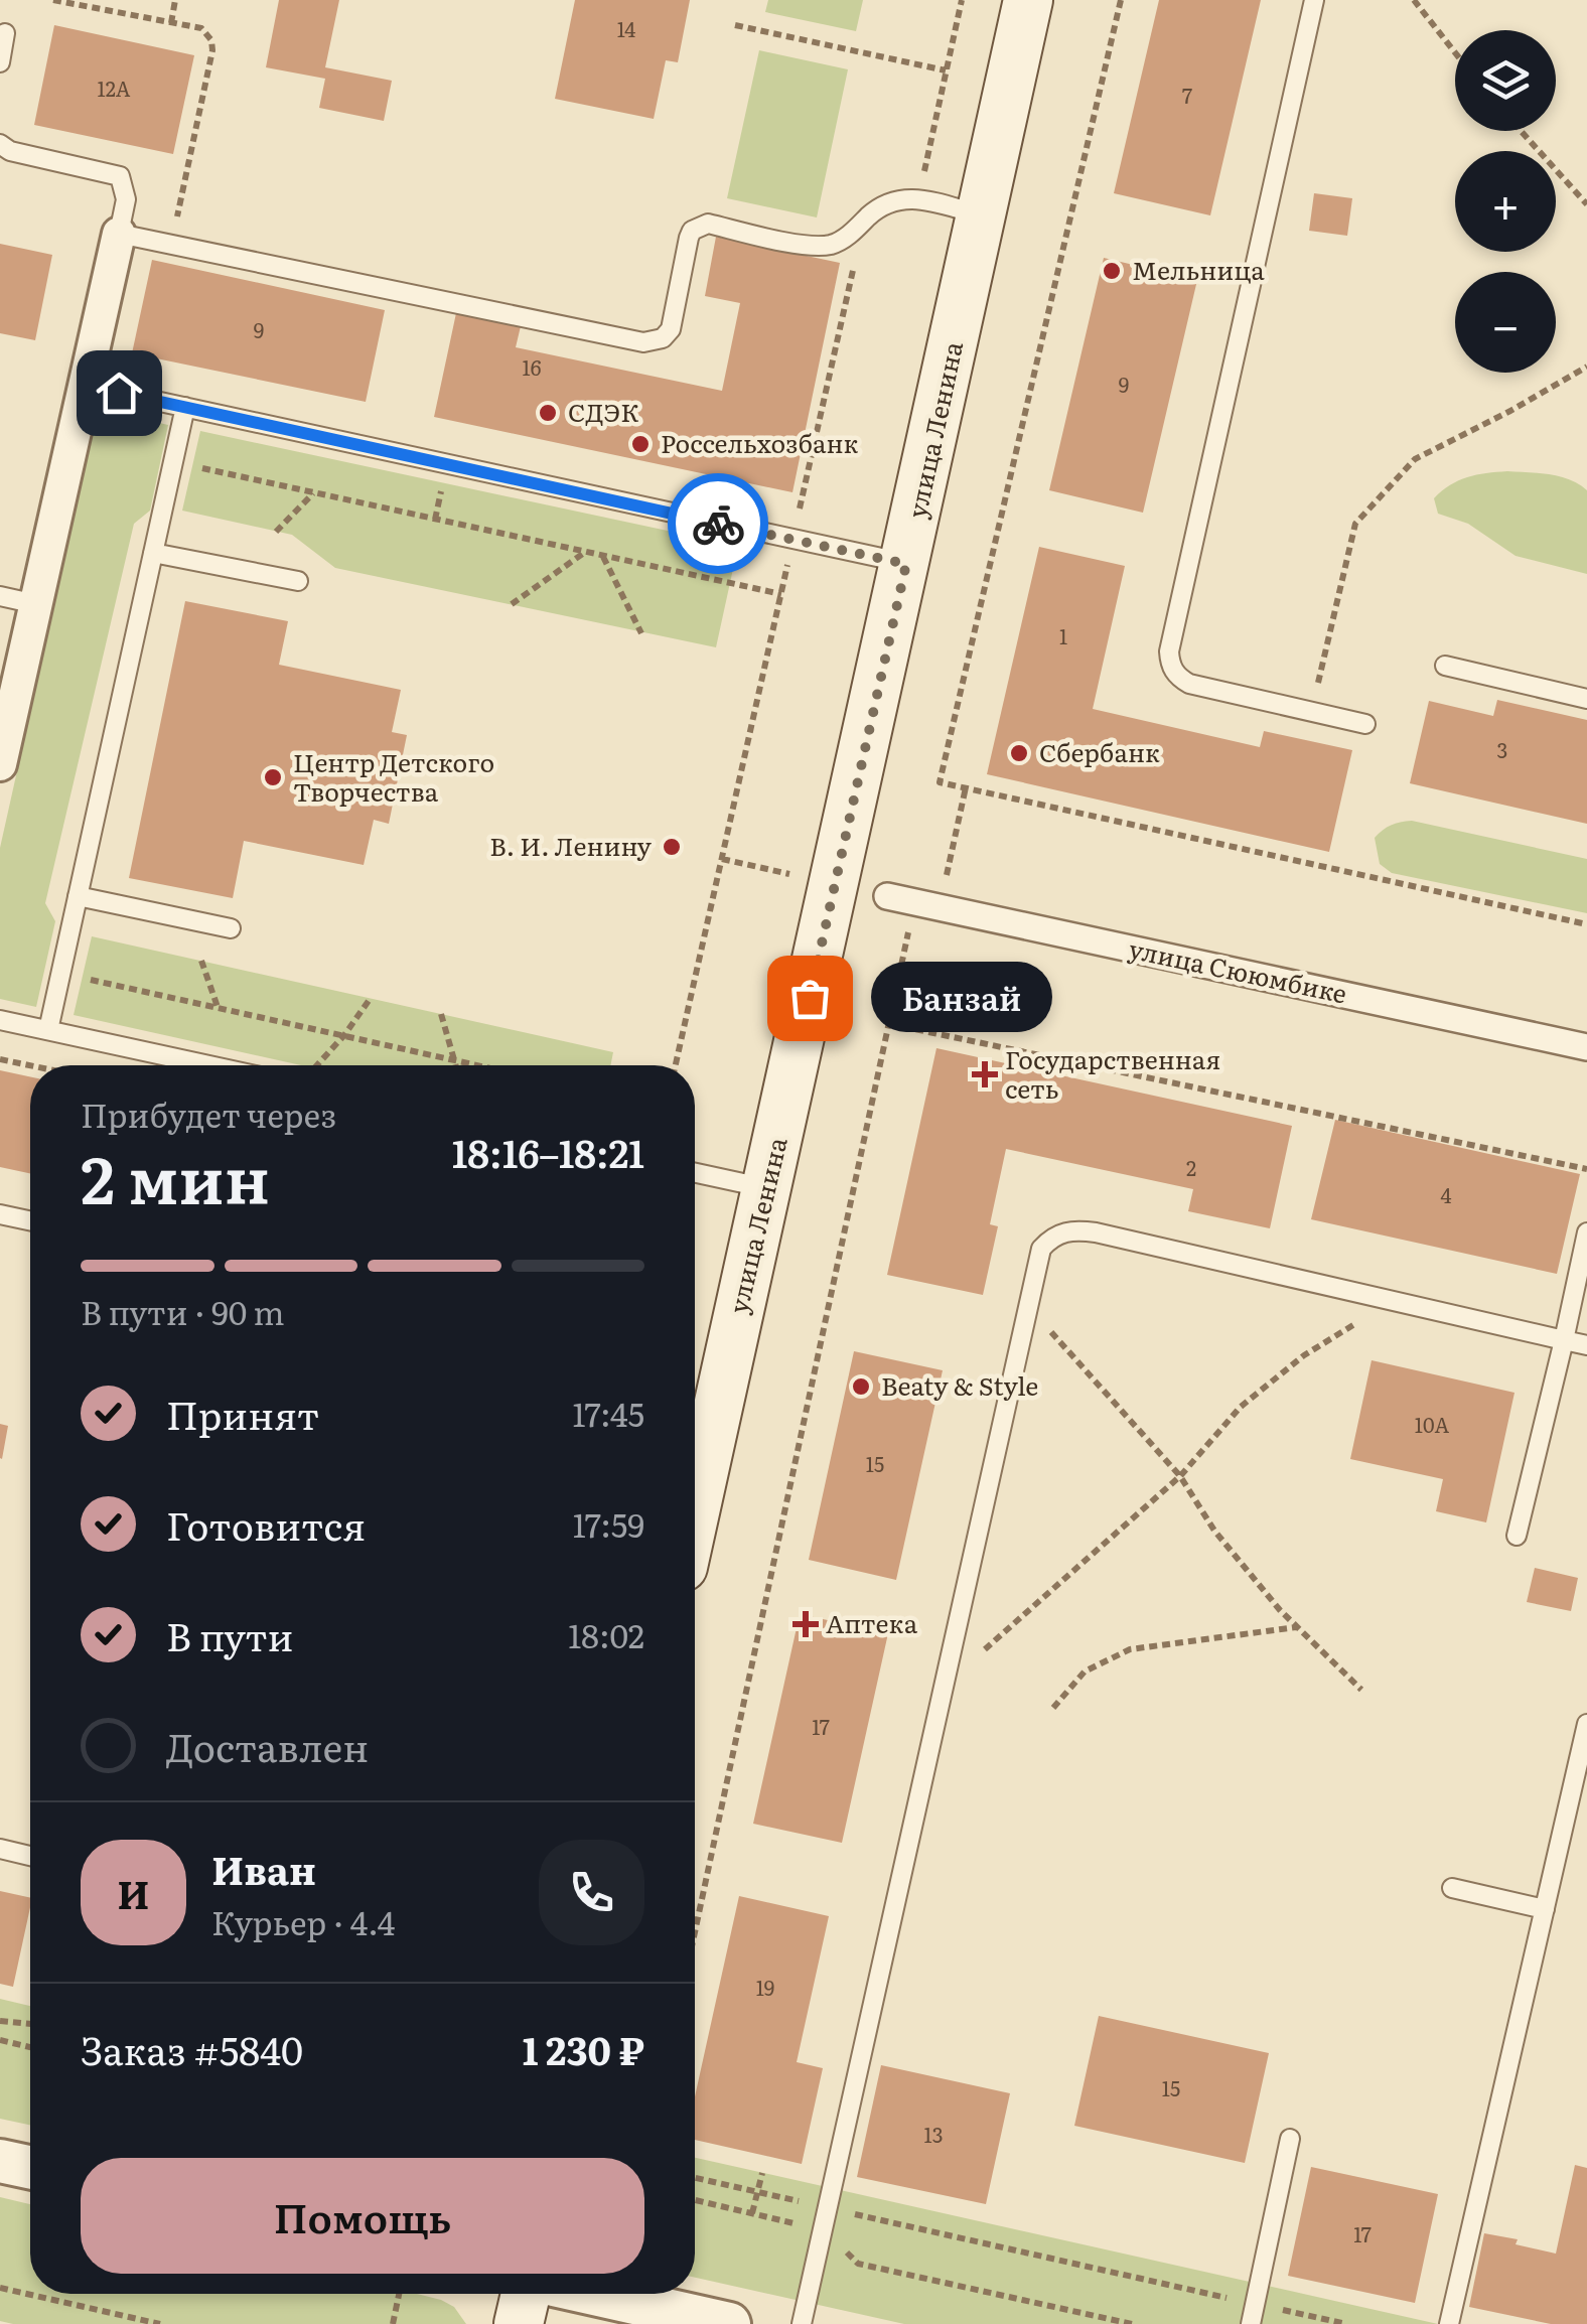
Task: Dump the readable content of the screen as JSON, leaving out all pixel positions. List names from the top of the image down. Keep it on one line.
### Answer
{"streets":{"main road":["улица Ленина"],"street":["улица Сююмбике"]},"places":{"other":["Мельница","СДЭК","Россельхозбанк","Сбербанк","Центр Детского Творчества","В. И. Ленину","Банзай","Beaty & Style"],"health":["Государственная сеть","Аптека"]},"house_numbers":["14","12А","7","9","16","9","1","3","2","4","10А","15","17","19","15","13","17"],"page":{"map_buttons":["+","−"],"bubble":"Банзай","heading":["2 мин","Прибудет через","18:16–18:21"],"panel":["Иван","Курьер · 4.4","Заказ #5840","1 230 ₽"],"bar":"В пути · 90 m","list":[["Принят","17:45"],["Готовится","17:59"],["В пути","18:02"],"Доставлен"],"round":"И","buttons":"Помощь"}}
